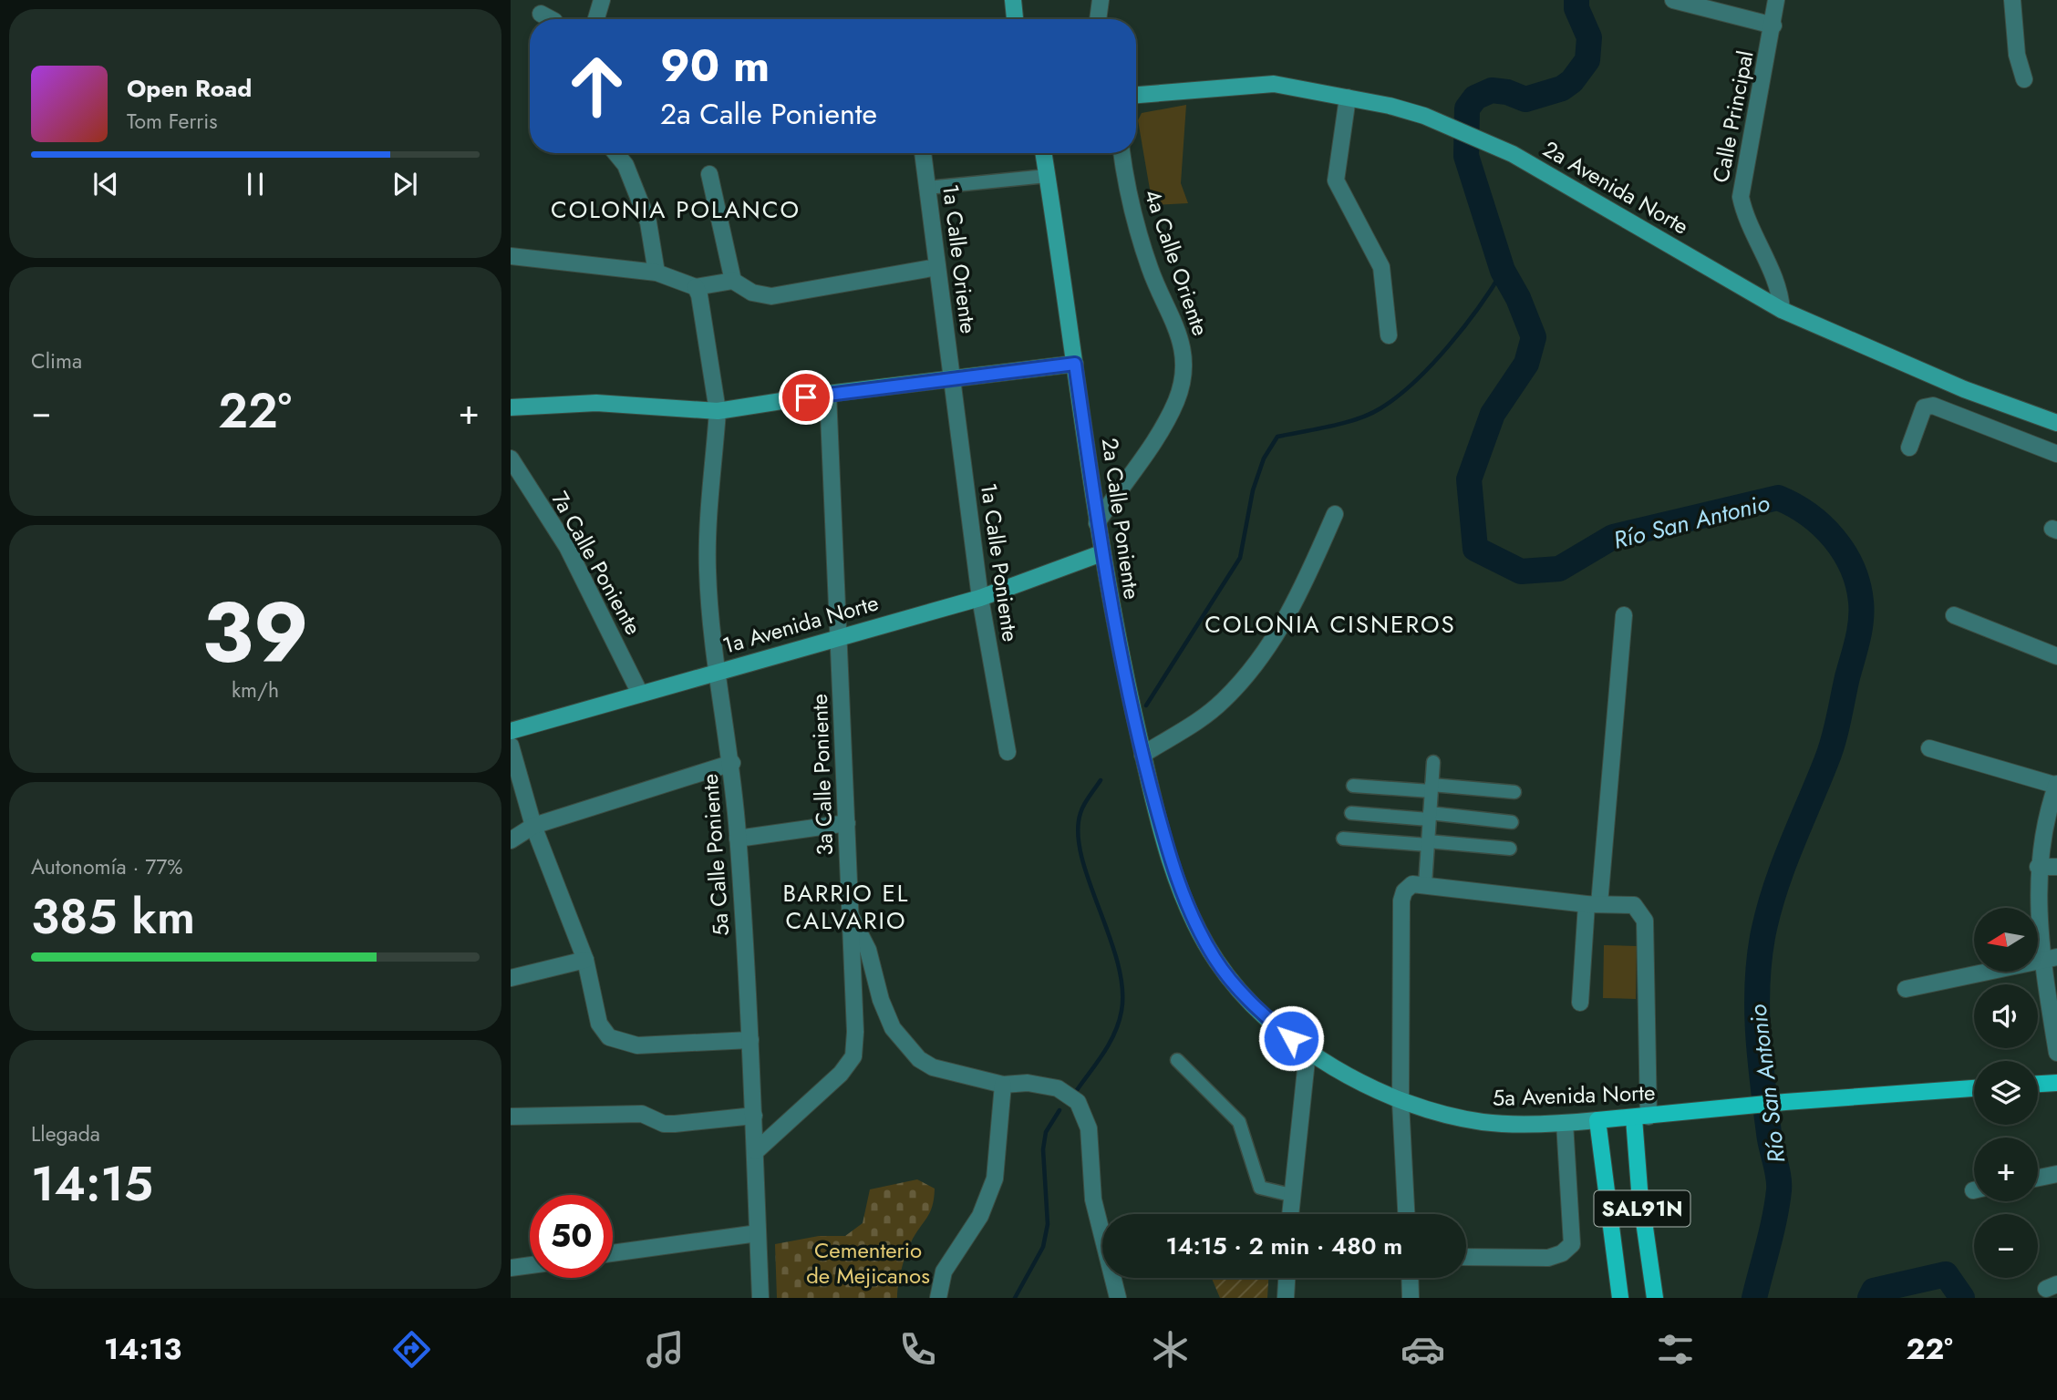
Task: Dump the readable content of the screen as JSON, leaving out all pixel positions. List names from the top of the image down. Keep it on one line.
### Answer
{"streets":{"main road":["2a Avenida Norte","2a Calle Poniente","1a Avenida Norte","5a Avenida Norte","SAL91N"],"street":["Calle Principal","1a Calle Oriente","4a Calle Oriente","1a Calle Poniente","7a Calle Poniente","3a Calle Poniente","5a Calle Poniente"]},"crossings":[["Calle Principal","2a Avenida Norte"],["1a Calle Oriente","1a Calle Poniente"],["4a Calle Oriente","2a Calle Poniente"],["2a Calle Poniente","1a Avenida Norte"],["2a Calle Poniente","5a Avenida Norte"],["1a Calle Poniente","1a Avenida Norte"],["7a Calle Poniente","1a Avenida Norte"],["1a Avenida Norte","3a Calle Poniente"],["1a Avenida Norte","5a Calle Poniente"],["3a Calle Poniente","5a Calle Poniente"],["5a Avenida Norte","SAL91N"]],"districts":["COLONIA POLANCO","COLONIA CISNEROS","BARRIO EL CALVARIO"],"water":["Río San Antonio"],"parks":["Cementerio de Mejicanos"],"north":"left","page":{"turn":["90 m","2a Calle Poniente"],"song":["Open Road","Tom Ferris"],"tile":["Clima",["39","km/h"],["Autonomía · 77%","385 km"],["Llegada","14:15"]],"heat":["−","22°","+"],"map_buttons":["+","−"],"limit":"50","trip":"14:15 · 2 min · 480 m","tabs":["14:13","22°"]}}
